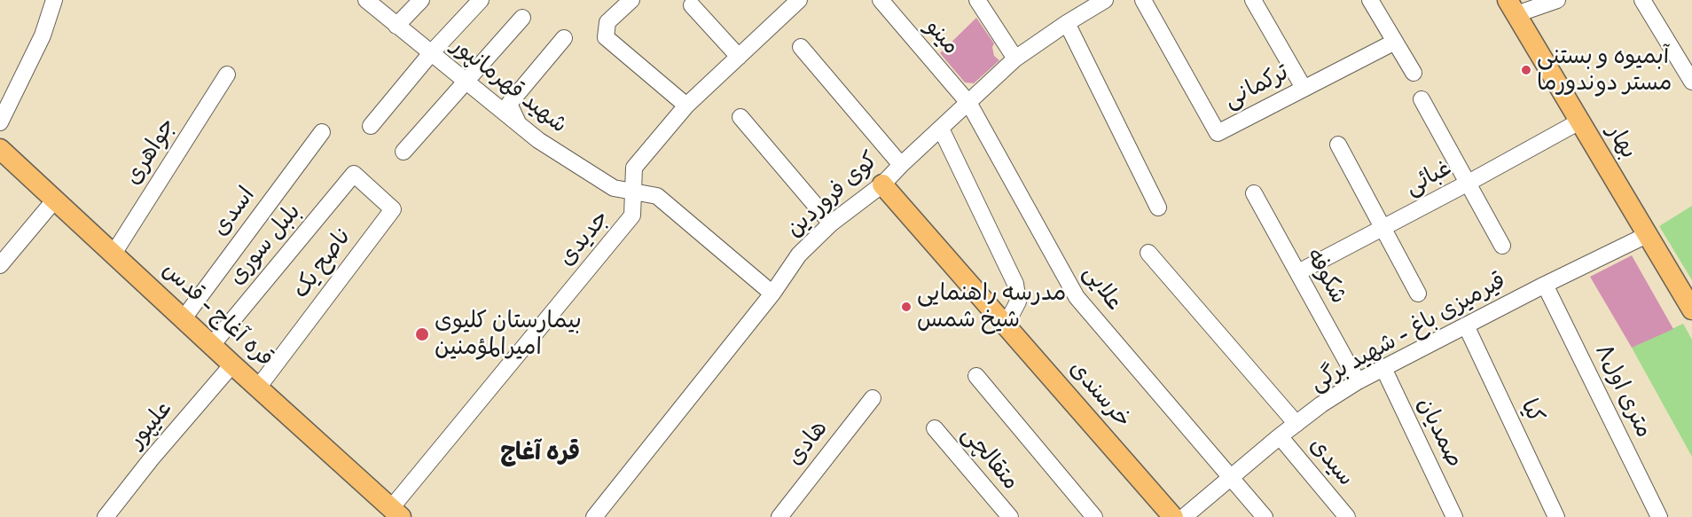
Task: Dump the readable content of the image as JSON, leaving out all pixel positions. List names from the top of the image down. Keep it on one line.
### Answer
{"streets":{"main road":["بهار","قره آغاج - قدس","خرسندی"],"street":["مینو","شهید قهرمانپور","ترکمانی","جواهری","غبائی","کوی فروردین","اسدی","جدیدی","بلبل سوری","ناصح یک","شکوفه","علایی","قیرمیزی باغ - شهید برگی","۸متری اول","کیا","علیپور","صمدیان","هادی","متقالچی","سیدی"]},"crossings":[["مینو","کوی فروردین"],["مینو","علایی"],["شهید قهرمانپور","کوی فروردین"],["شهید قهرمانپور","جدیدی"],["بهار","غبائی"],["بهار","قیرمیزی باغ - شهید برگی"],["جواهری","قره آغاج - قدس"],["غبائی","شکوفه"],["کوی فروردین","علایی"],["کوی فروردین","خرسندی"],["اسدی","قره آغاج - قدس"],["جدیدی","قره آغاج - قدس"],["بلبل سوری","ناصح یک"],["بلبل سوری","قره آغاج - قدس"],["ناصح یک","قره آغاج - قدس"],["شکوفه","قیرمیزی باغ - شهید برگی"],["علایی","قیرمیزی باغ - شهید برگی"],["قره آغاج - قدس","علیپور"],["قیرمیزی باغ - شهید برگی","۸متری اول"],["قیرمیزی باغ - شهید برگی","کیا"],["قیرمیزی باغ - شهید برگی","صمدیان"],["قیرمیزی باغ - شهید برگی","سیدی"]],"districts":["قره آغاج"],"places":["آبمیوه و بستنی مستر دوندورما","مدرسه راهنمایی شیخ شمس","بیمارستان کلیوی امیرالمؤمنین"]}
